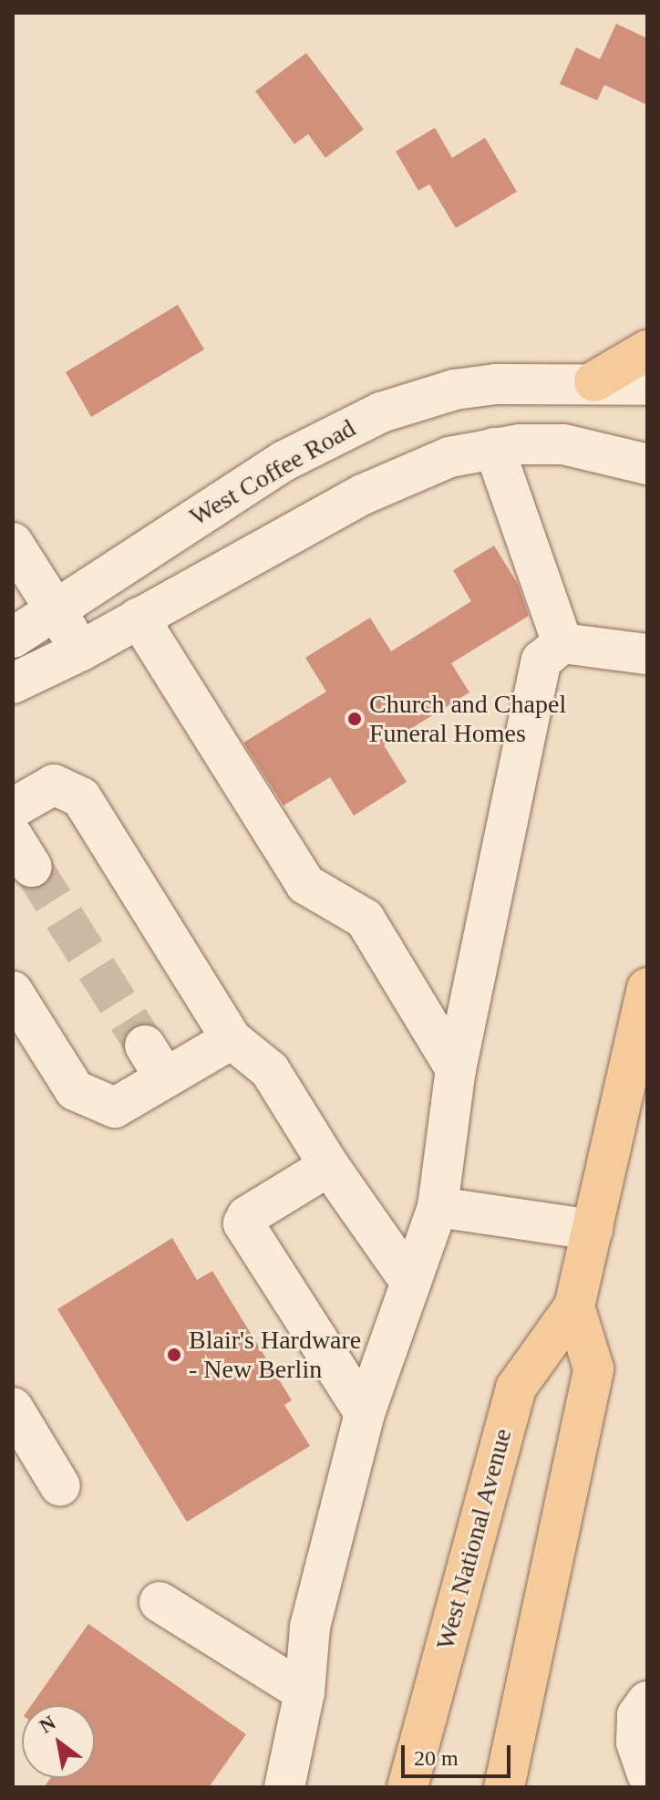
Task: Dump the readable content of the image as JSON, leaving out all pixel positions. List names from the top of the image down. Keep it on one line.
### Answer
{"streets":{"main road":["West National Avenue"],"street":["West Coffee Road"]},"places":["Church and Chapel Funeral Homes","Blair's Hardware - New Berlin"],"scale_bar":"20 m","north":"top left"}
